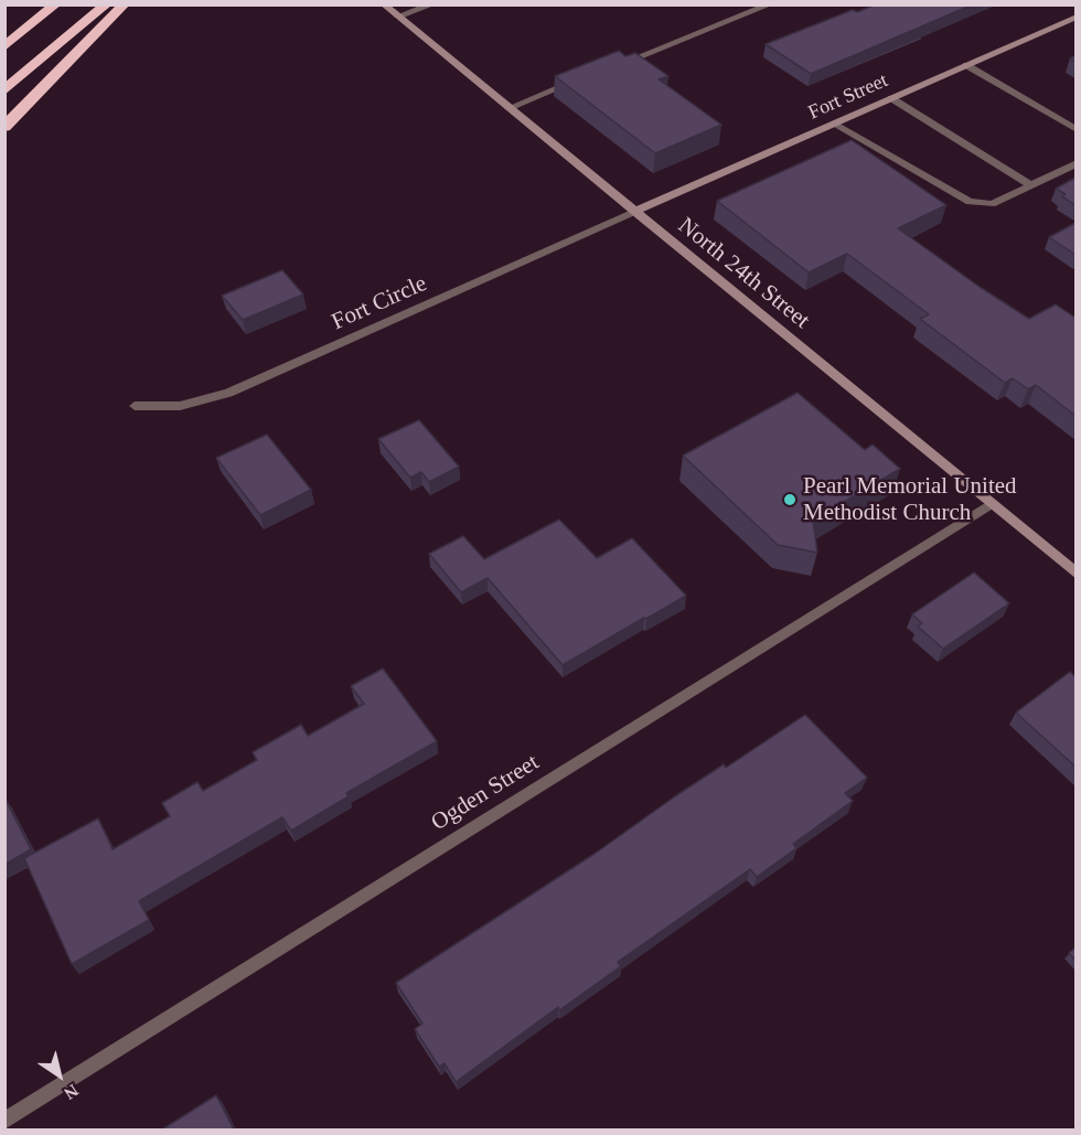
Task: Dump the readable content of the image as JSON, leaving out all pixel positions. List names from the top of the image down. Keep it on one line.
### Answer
{"streets":{"street":["Fort Street","North 24th Street","Fort Circle","Ogden Street"]},"crossings":[["Fort Street","North 24th Street"],["Fort Street","Fort Circle"],["North 24th Street","Fort Circle"],["North 24th Street","Ogden Street"]],"places":["Pearl Memorial United Methodist Church"],"north":"bottom right"}
